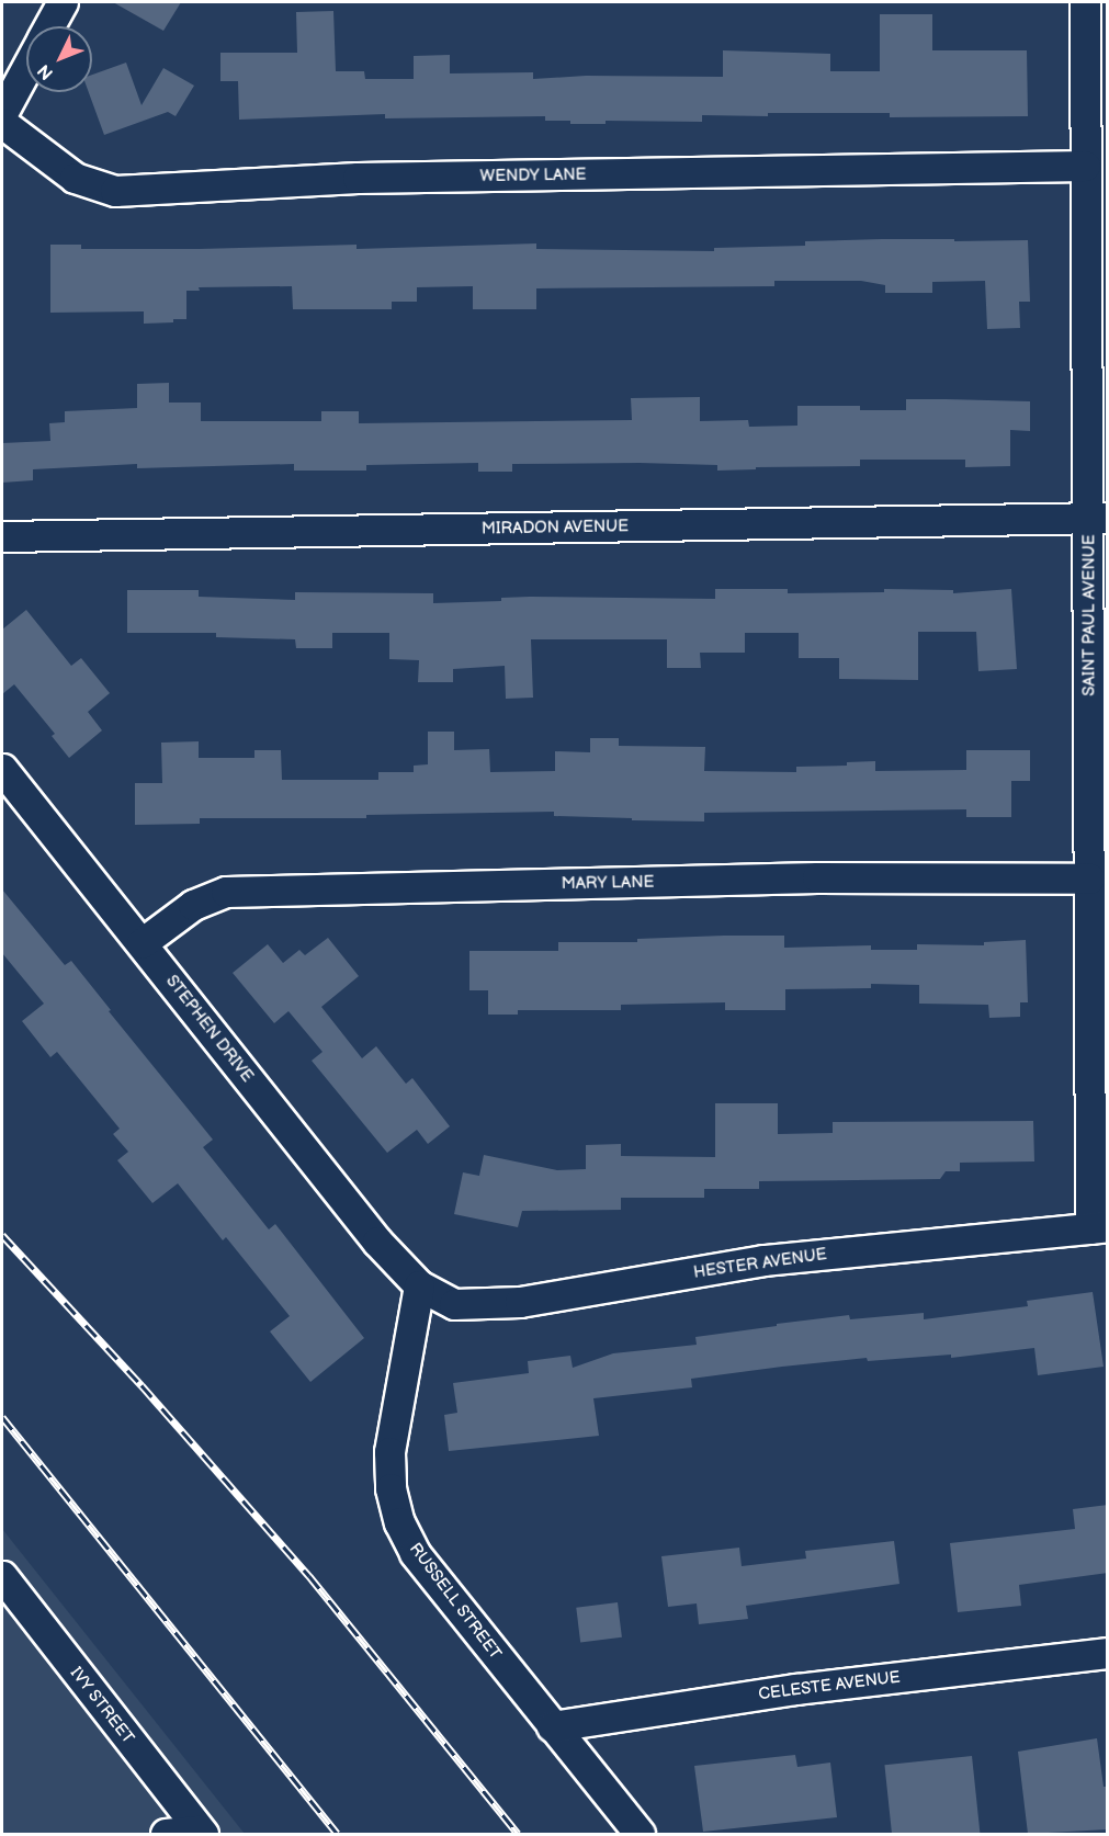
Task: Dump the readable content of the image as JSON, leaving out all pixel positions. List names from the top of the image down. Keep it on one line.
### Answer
{"streets":{"street":["WENDY LANE","MIRADON AVENUE","SAINT PAUL AVENUE","MARY LANE","STEPHEN DRIVE","HESTER AVENUE","RUSSELL STREET","CELESTE AVENUE","IVY STREET"]},"crossings":[["WENDY LANE","SAINT PAUL AVENUE"],["MIRADON AVENUE","SAINT PAUL AVENUE"],["SAINT PAUL AVENUE","MARY LANE"],["SAINT PAUL AVENUE","HESTER AVENUE"],["MARY LANE","STEPHEN DRIVE"],["STEPHEN DRIVE","HESTER AVENUE"],["STEPHEN DRIVE","RUSSELL STREET"],["HESTER AVENUE","RUSSELL STREET"],["RUSSELL STREET","CELESTE AVENUE"]],"north":"bottom left"}
